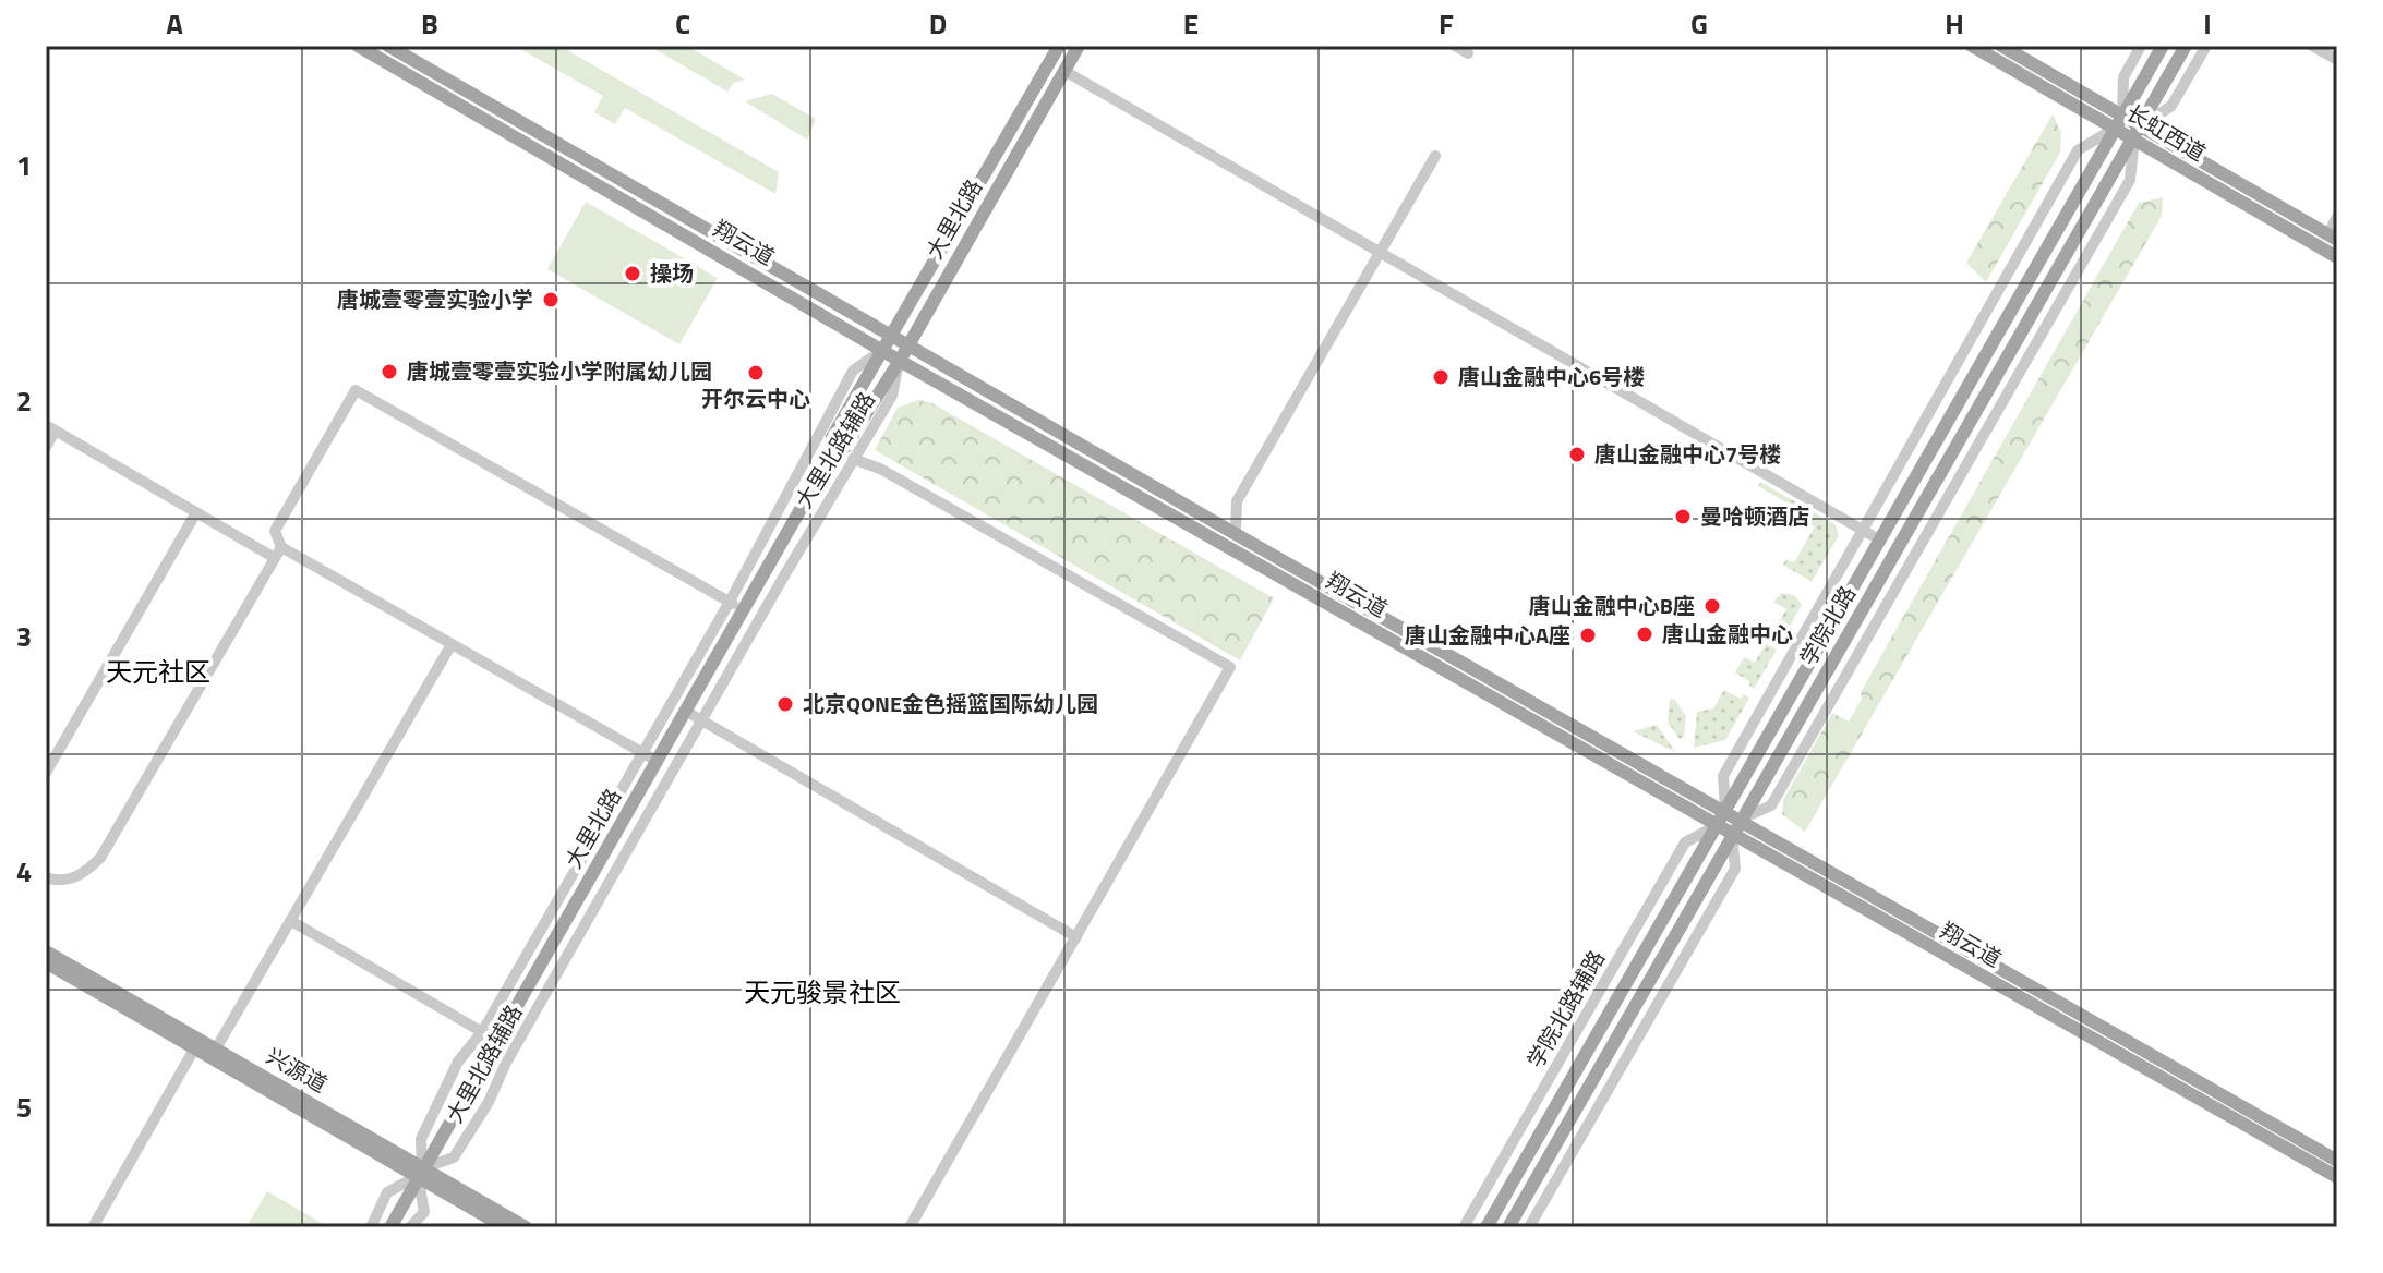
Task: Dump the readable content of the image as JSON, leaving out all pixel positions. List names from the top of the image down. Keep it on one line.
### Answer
{"streets":{"main road":["长虹西道","大里北路","翔云道","学院北路","兴源道"],"street":["大里北路辅路","学院北路辅路"]},"crossings":[["长虹西道","学院北路"],["大里北路","翔云道"],["大里北路","大里北路辅路"],["大里北路","兴源道"],["翔云道","大里北路辅路"],["翔云道","学院北路"],["翔云道","学院北路辅路"],["大里北路辅路","兴源道"],["学院北路","学院北路辅路"]],"districts":["天元社区","天元骏景社区"],"places":["操场","唐城壹零壹实验小学","唐城壹零壹实验小学附属幼儿园","开尔云中心","唐山金融中心6号楼","唐山金融中心7号楼","曼哈顿酒店","唐山金融中心B座","唐山金融中心","唐山金融中心A座","北京QONE金色摇篮国际幼儿园"],"grid":{"columns":["A","B","C","D","E","F","G","H","I"],"rows":["1","2","3","4","5"]}}
